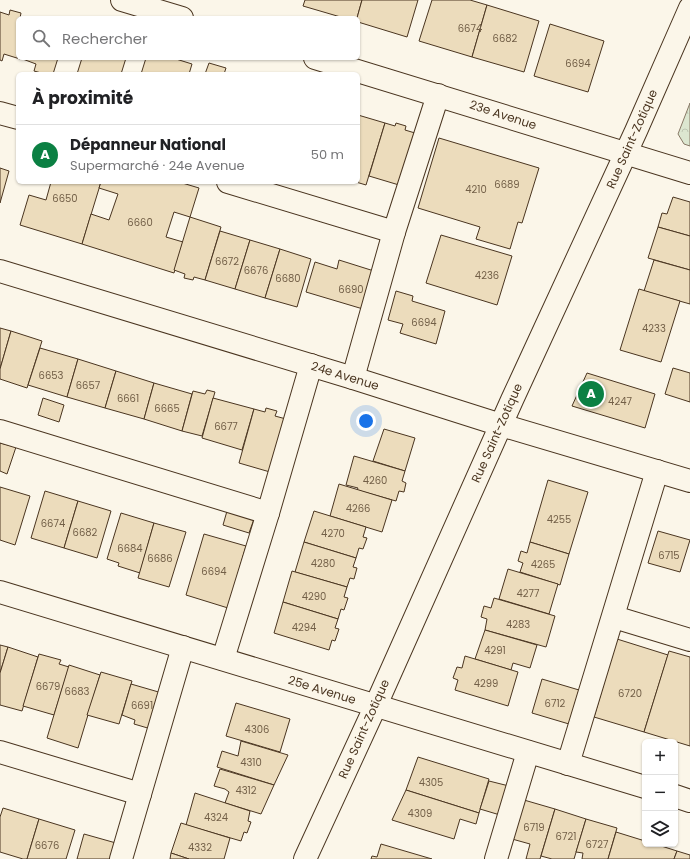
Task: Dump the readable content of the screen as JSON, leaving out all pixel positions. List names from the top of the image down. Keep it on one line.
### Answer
{"streets":{"street":["23e Avenue","Rue Saint-Zotique","24e Avenue","25e Avenue"]},"crossings":[["23e Avenue","Rue Saint-Zotique"],["Rue Saint-Zotique","24e Avenue"],["Rue Saint-Zotique","25e Avenue"]],"house_numbers":["6674","6682","6694","6689","4210","6650","6660","6672","6676","4236","6680","6690","6694","4233","6653","6657","6661","4247","6665","6677","4260","4266","4255","6674","6682","4270","6684","6715","6686","4280","4265","6694","4277","4290","4283","4294","4291","4299","6679","6683","6720","6712","6691","4306","4310","4305","4312","4309","4324","6719","6721","6727","6676","4332"],"page":{"search":"Rechercher","heading":"À proximité","list":[{"mark":"A","name":"Dépanneur National","note":"Supermarché · 24e Avenue","value":"50 m"}],"pins":"A","map_buttons":["+","−"]}}
